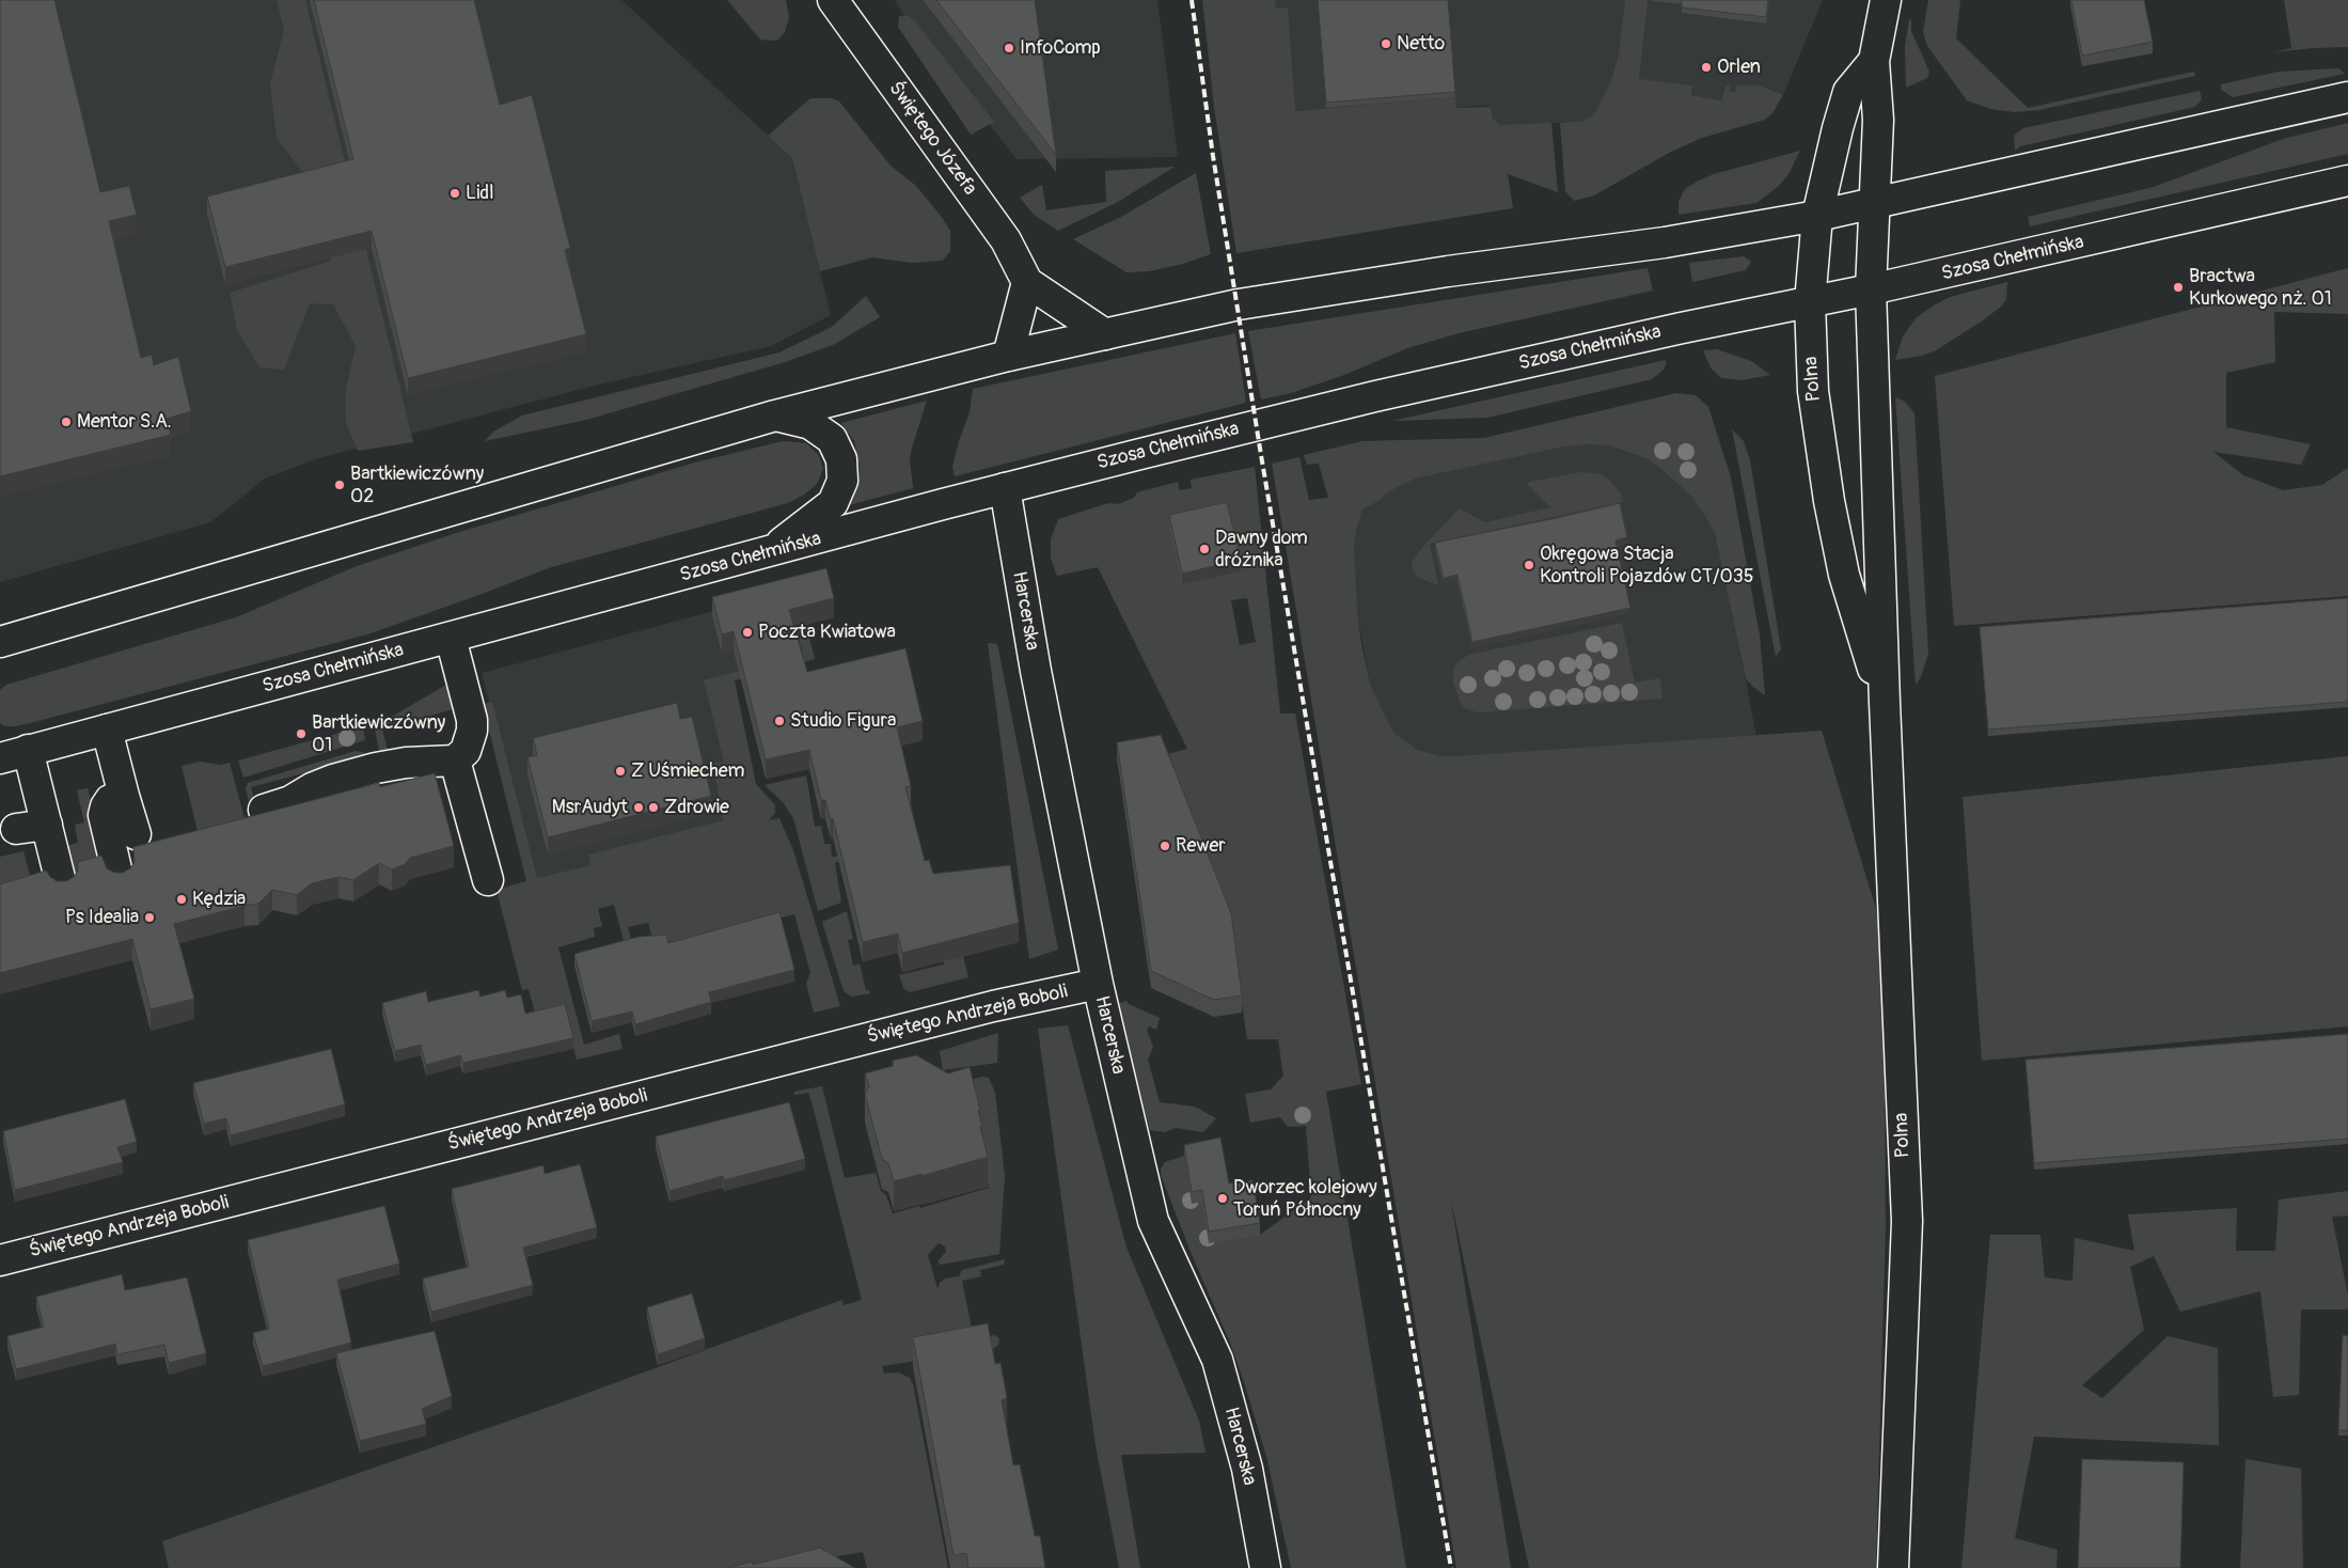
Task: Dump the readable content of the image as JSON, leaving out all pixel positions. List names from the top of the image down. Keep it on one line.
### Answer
{"streets":{"street":["Świętego Józefa","Szosa Chełmińska","Polna","Harcerska","Świętego Andrzeja Boboli"]},"crossings":[["Szosa Chełmińska","Polna"],["Szosa Chełmińska","Harcerska"],["Harcerska","Świętego Andrzeja Boboli"]],"places":["Netto","InfoComp","Orlen","Lidl","Bractwa Kurkowego nż. 01","Mentor S.A.","Bartkiewiczówny 02","Dawny dom dróżnika","Okręgowa Stacja Kontroli Pojazdów CT/035","Poczta Kwiatowa","Studio Figura","Bartkiewiczówny 01","Z Uśmiechem","MsrAudyt","Zdrowie","Rewer","Kędzia","Ps Idealia","Dworzec kolejowy Toruń Północny"]}
